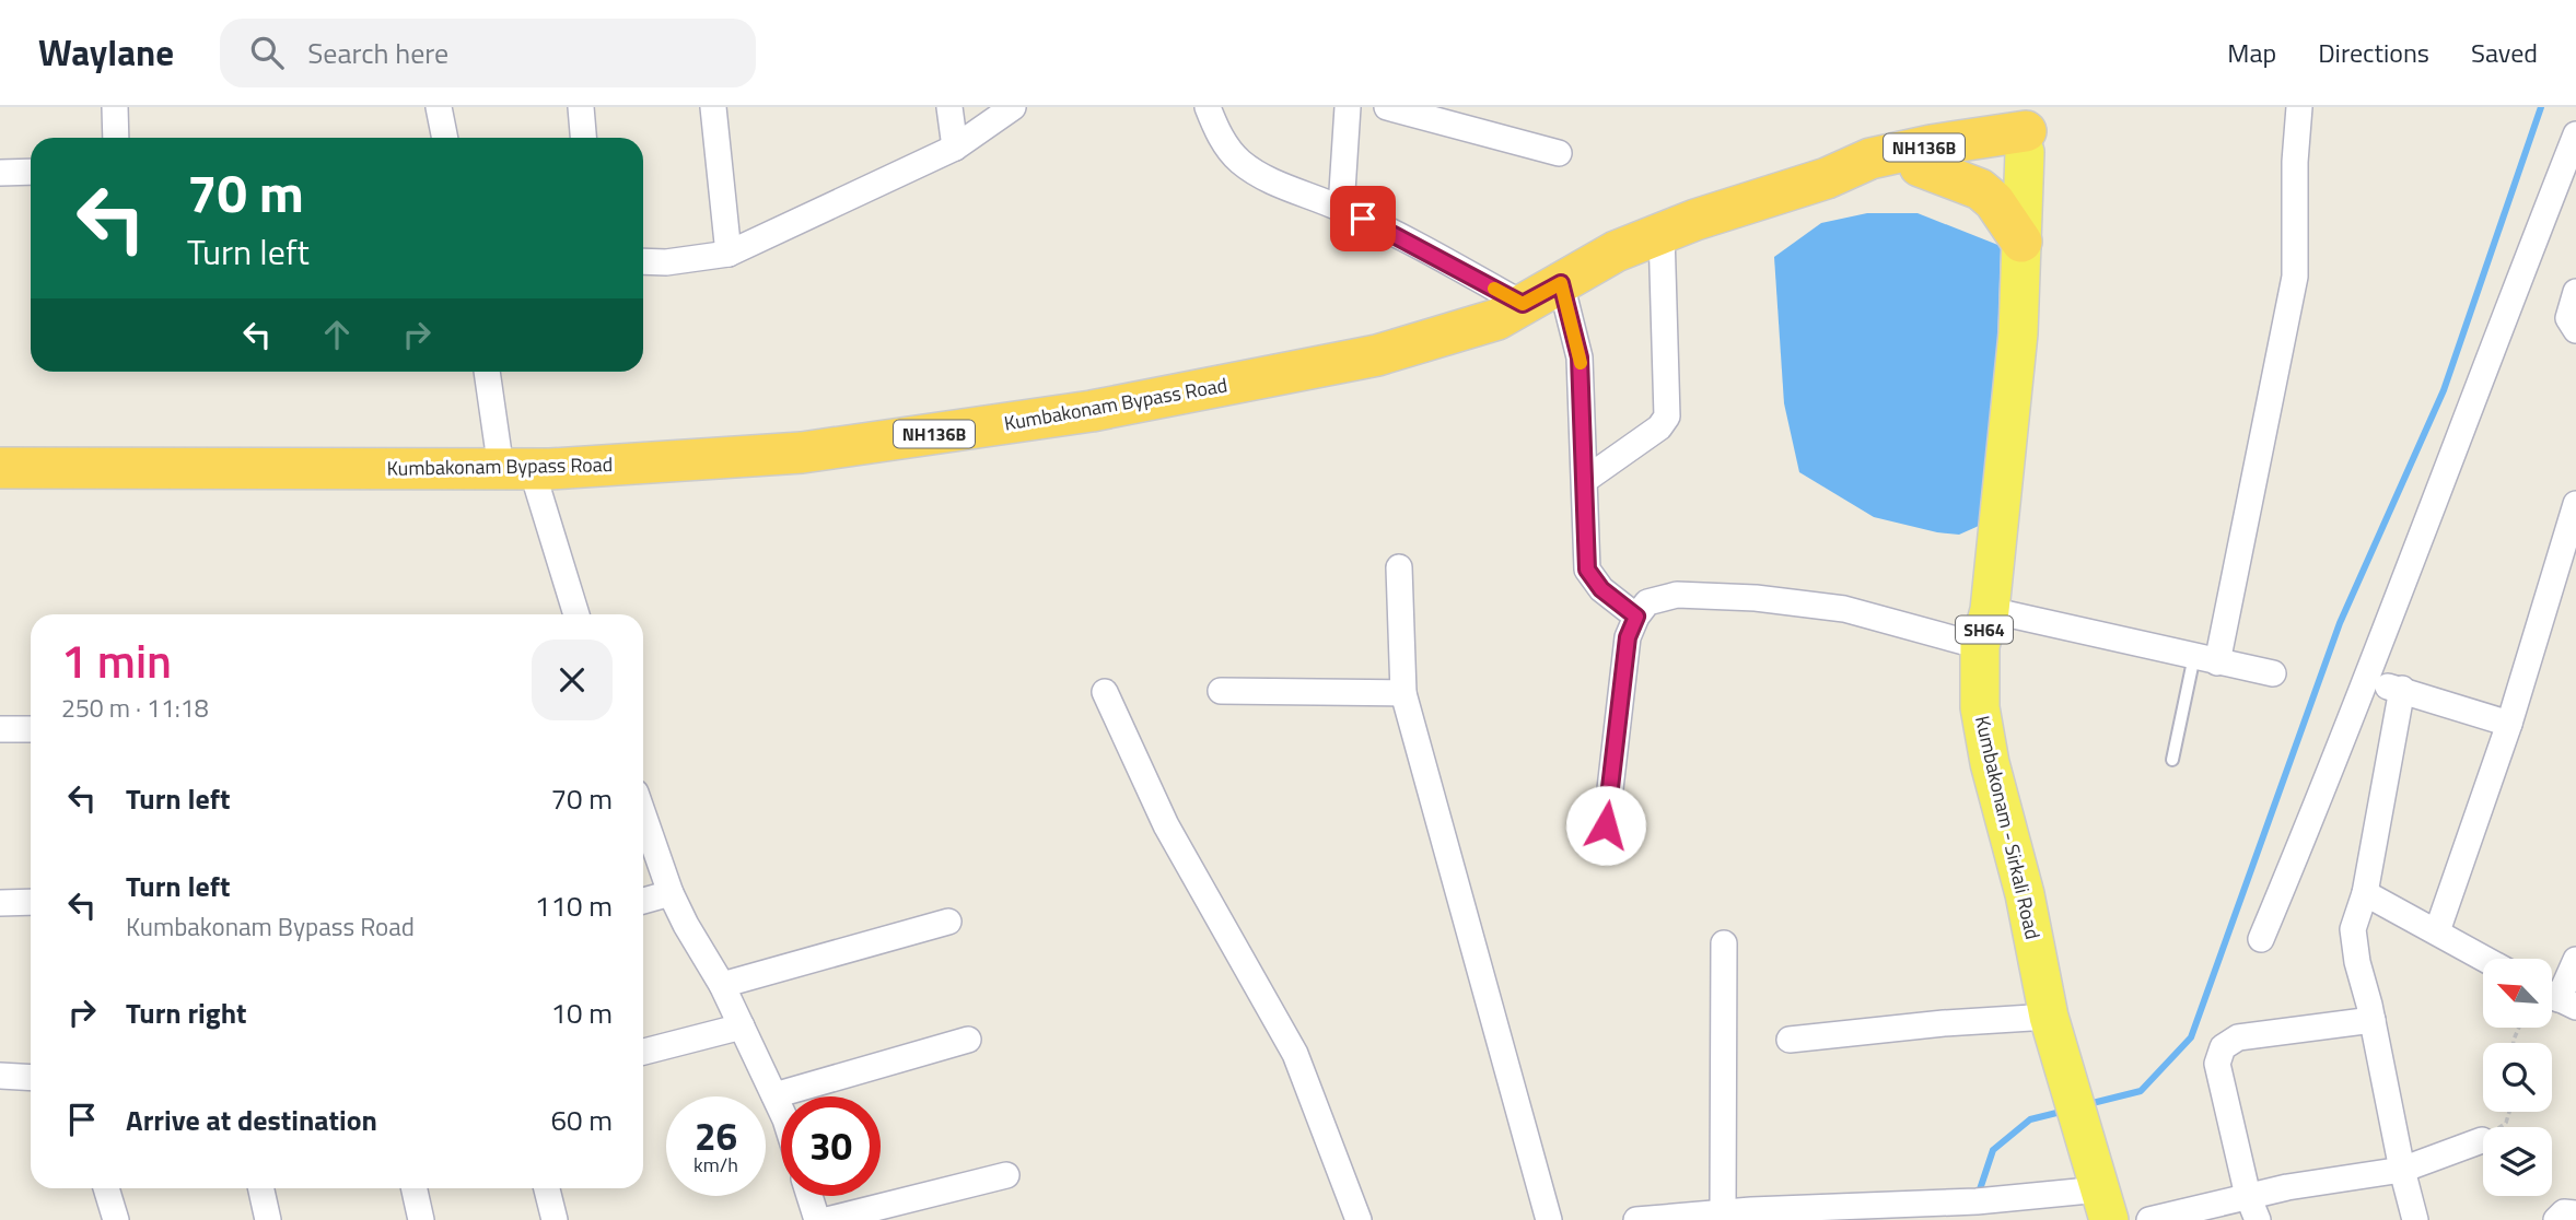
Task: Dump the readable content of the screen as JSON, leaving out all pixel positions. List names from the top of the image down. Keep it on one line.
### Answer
{"streets":{"highway":["NH136B","Kumbakonam Bypass Road"],"main road":["SH64","Kumbakonam - Sirkali Road"]},"crossings":[["Kumbakonam Bypass Road","Kumbakonam - Sirkali Road"]],"north":"top left","page":{"header":"Waylane","search":"Search here","nav":["Map","Directions","Saved"],"turn":["70 m","Turn left"],"heading":["1 min","250 m · 11:18"],"list":[{"name":"Turn left","value":"70 m"},{"name":"Turn left","note":"Kumbakonam Bypass Road","value":"110 m"},{"name":"Turn right","value":"10 m"},{"name":"Arrive at destination","value":"60 m"}],"speed":"26 km/h","limit":"30"}}
